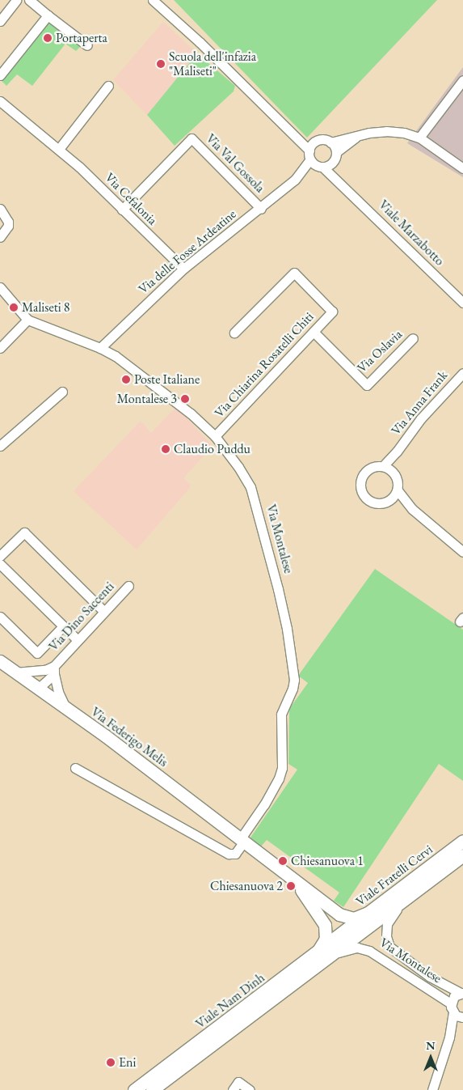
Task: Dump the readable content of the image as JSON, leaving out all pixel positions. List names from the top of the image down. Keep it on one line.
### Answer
{"streets":{"main road":["Via Federigo Melis","Viale Fratelli Cervi","Viale Nam Dinh"],"street":["Via Val Gossola","Via Cefalonia","Viale Marzabotto","Via delle Fosse Ardeatine","Via Oslavia","Via Chiarina Rosatelli Chiti","Via Anna Frank","Via Montalese","Via Dino Saccenti"]},"crossings":[["Via Val Gossola","Via Cefalonia"],["Via Val Gossola","Via delle Fosse Ardeatine"],["Via Cefalonia","Via delle Fosse Ardeatine"],["Viale Marzabotto","Via delle Fosse Ardeatine"],["Via delle Fosse Ardeatine","Via Montalese"],["Via Oslavia","Via Chiarina Rosatelli Chiti"],["Via Chiarina Rosatelli Chiti","Via Montalese"],["Via Montalese","Via Federigo Melis"],["Via Montalese","Viale Fratelli Cervi"],["Via Montalese","Viale Nam Dinh"],["Via Dino Saccenti","Via Federigo Melis"],["Viale Fratelli Cervi","Viale Nam Dinh"]],"places":["Portaperta","Scuola dell'infazia \"Maliseti\"","Maliseti 8","Poste Italiane","Montalese 3","Claudio Puddu","Chiesanuova 1","Chiesanuova 2","Eni"],"north":"top"}
